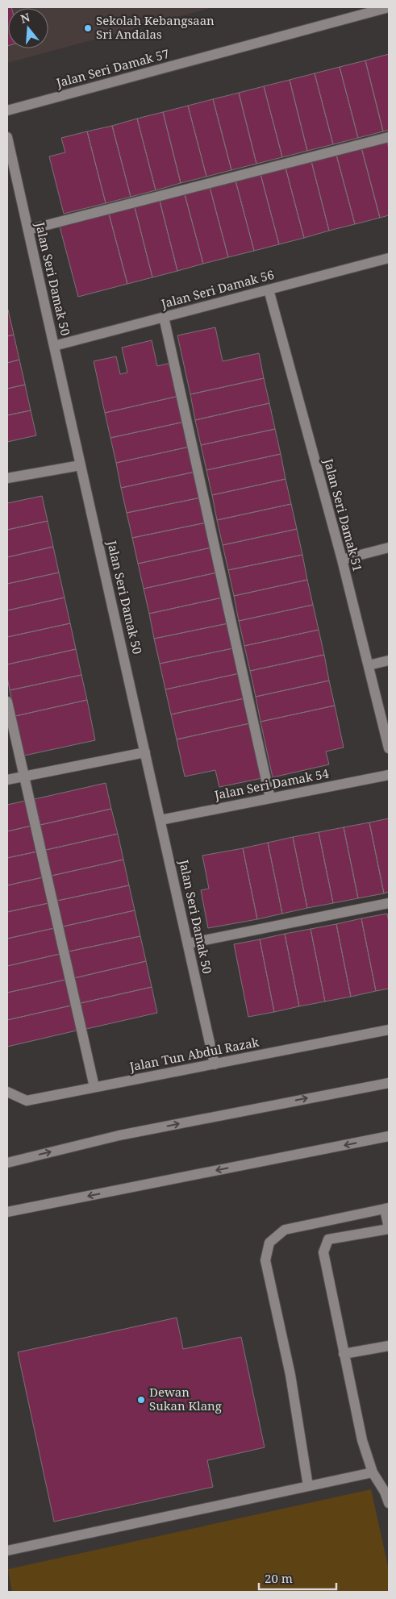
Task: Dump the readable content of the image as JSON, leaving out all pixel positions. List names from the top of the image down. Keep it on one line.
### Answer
{"streets":{"street":["Jalan Seri Damak 57","Jalan Seri Damak 50","Jalan Seri Damak 56","Jalan Seri Damak 51","Jalan Seri Damak 54","Jalan Tun Abdul Razak"]},"crossings":[["Jalan Seri Damak 50","Jalan Seri Damak 56"],["Jalan Seri Damak 50","Jalan Seri Damak 54"],["Jalan Seri Damak 50","Jalan Tun Abdul Razak"],["Jalan Seri Damak 56","Jalan Seri Damak 51"]],"places":["Sekolah Kebangsaan Sri Andalas","Dewan Sukan Klang"],"scale_bar":"20 m","north":"top"}
